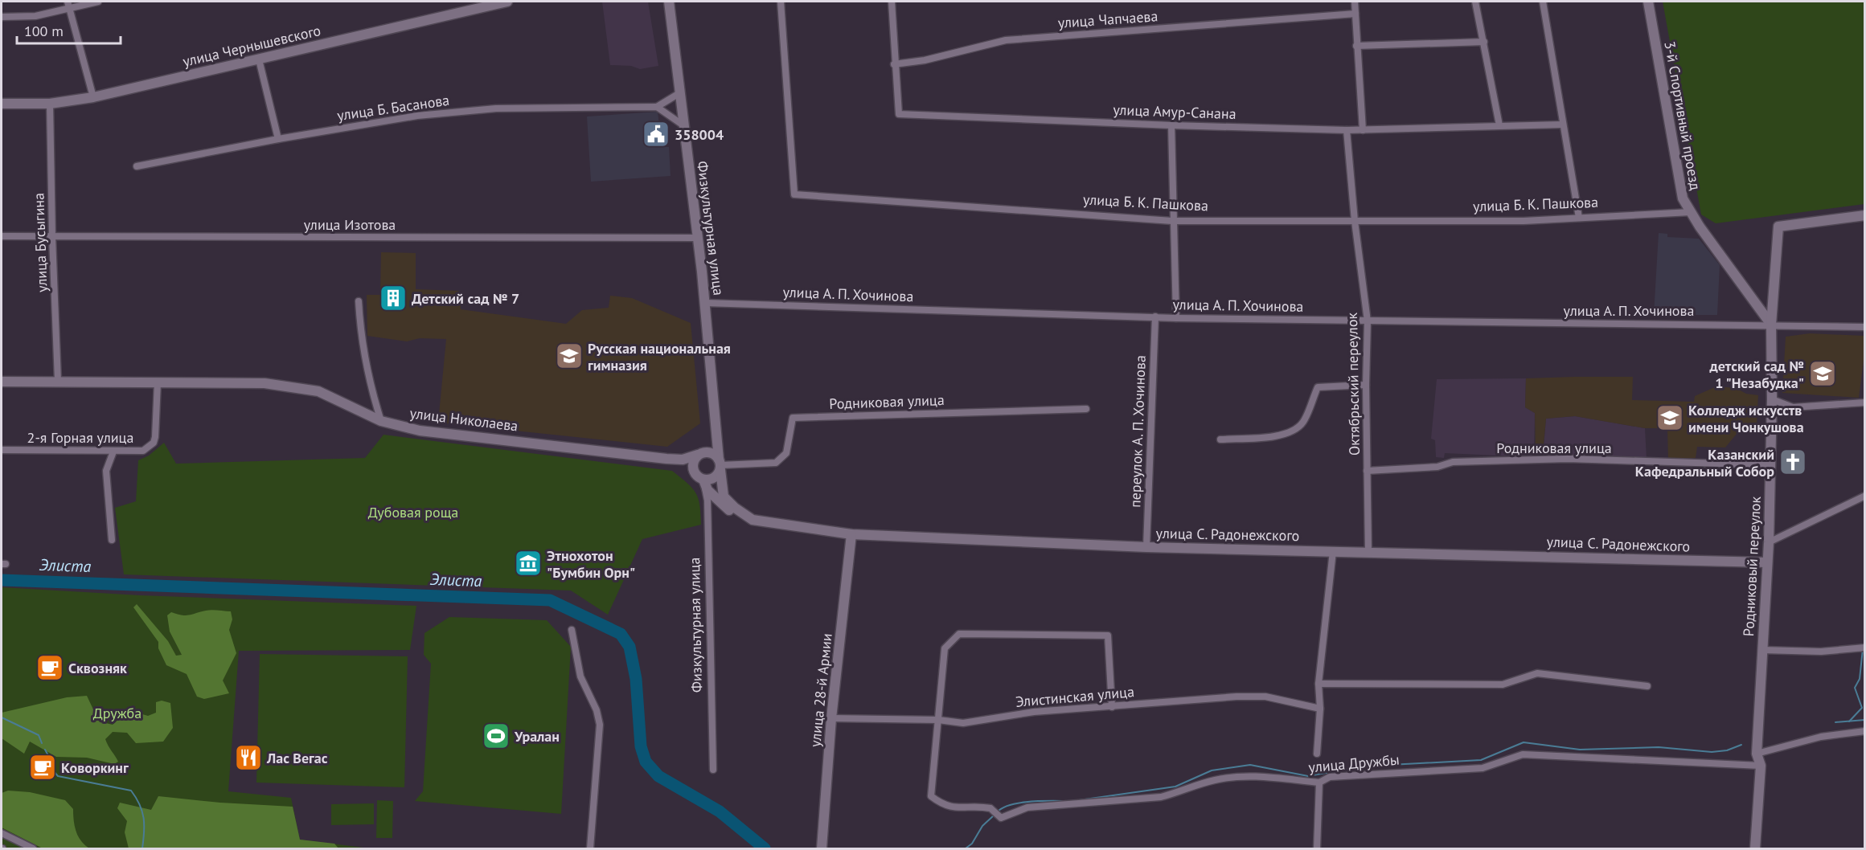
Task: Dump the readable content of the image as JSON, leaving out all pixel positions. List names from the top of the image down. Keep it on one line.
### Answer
{"streets":{"street":["улица Чапчаева","улица Чернышевского","улица Б. Басанова","улица Амур-Санана","3-й Спортивный проезд","улица Б. К. Пашкова","улица Изотова","Физкультурная улица","улица Бусыгина","улица А. П. Хочинова","Октябрьский переулок","Родниковая улица","улица Николаева","переулок А. П. Хочинова","2-я Горная улица","улица С. Радонежского","Родниковый переулок","улица 28-й Армии","Элистинская улица","улица Дружбы"]},"crossings":[["улица Чапчаева","улица Амур-Санана"],["улица Чернышевского","улица Бусыгина"],["улица Амур-Санана","Октябрьский переулок"],["3-й Спортивный проезд","улица Б. К. Пашкова"],["3-й Спортивный проезд","улица А. П. Хочинова"],["3-й Спортивный проезд","Родниковый переулок"],["улица Б. К. Пашкова","Октябрьский переулок"],["улица Изотова","Физкультурная улица"],["улица Изотова","улица Бусыгина"],["Физкультурная улица","улица А. П. Хочинова"],["Физкультурная улица","Родниковая улица"],["Физкультурная улица","улица Николаева"],["Физкультурная улица","улица С. Радонежского"],["улица Бусыгина","улица Николаева"],["улица А. П. Хочинова","Октябрьский переулок"],["улица А. П. Хочинова","переулок А. П. Хочинова"],["улица А. П. Хочинова","Родниковый переулок"],["Октябрьский переулок","Родниковая улица"],["Октябрьский переулок","улица С. Радонежского"],["Родниковая улица","улица Николаева"],["Родниковая улица","улица С. Радонежского"],["Родниковая улица","Родниковый переулок"],["улица Николаева","2-я Горная улица"],["улица Николаева","улица С. Радонежского"],["переулок А. П. Хочинова","улица С. Радонежского"],["улица С. Радонежского","Родниковый переулок"],["улица С. Радонежского","улица 28-й Армии"],["Родниковый переулок","улица Дружбы"],["улица 28-й Армии","Элистинская улица"],["Элистинская улица","улица Дружбы"]],"water":["Элиста"],"parks":["Дубовая роща","Дружба"],"places":{"public building":["358004"],"building":["Детский сад № 7"],"school or university":["Русская национальная гимназия","детский сад № 1 \"Незабудка\"","Колледж искусств имени Чонкушова"],"church":["Казанский Кафедральный Собор"],"museum":["Этнохотон \"Бумбин Орн\""],"cafe":["Сквозняк","Коворкинг"],"sports":["Уралан"],"restaurant":["Лас Вегас"]},"scale_bar":"100 m"}
